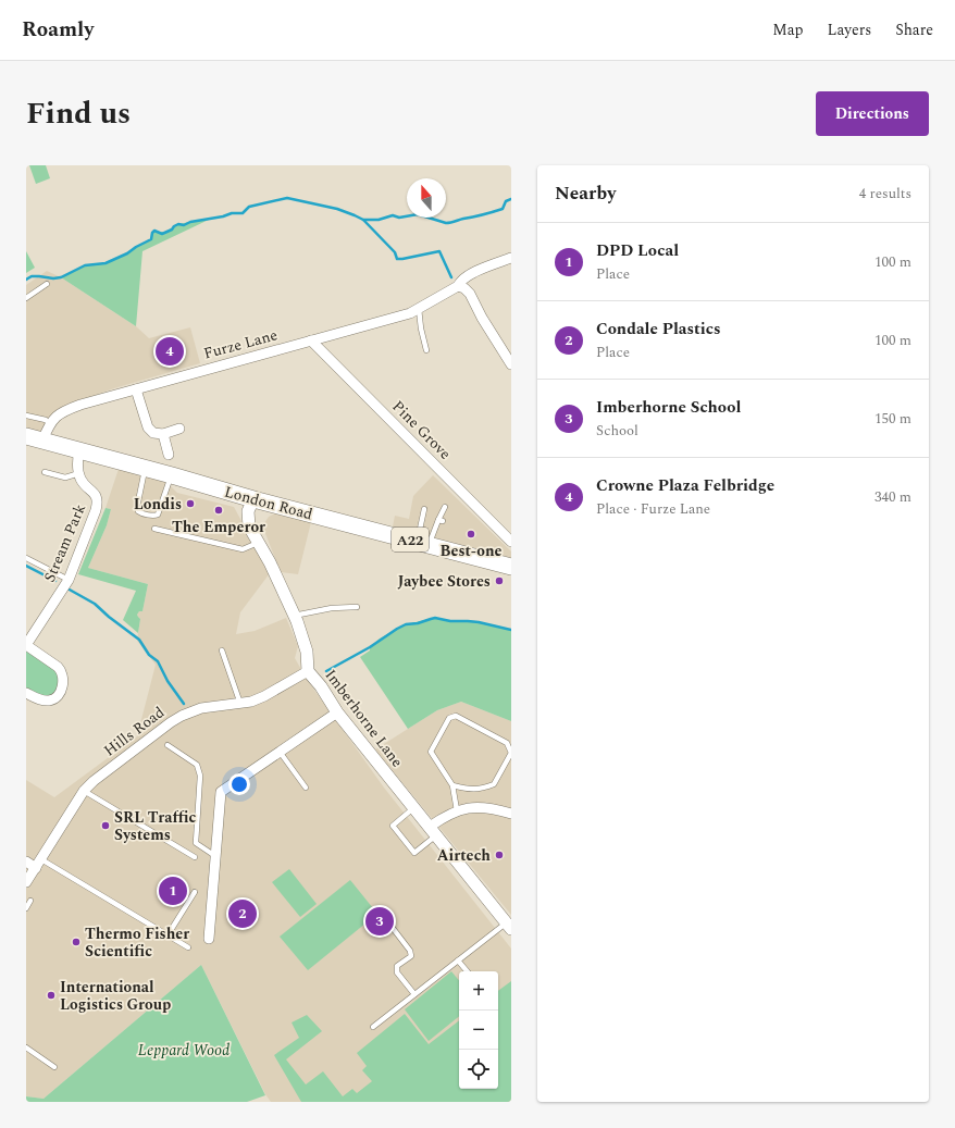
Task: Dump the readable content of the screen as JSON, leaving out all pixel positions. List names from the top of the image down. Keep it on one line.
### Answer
{"streets":{"highway":["London Road","A22"],"street":["Furze Lane","Pine Grove","Stream Park","Imberhorne Lane","Hills Road"]},"crossings":[["Furze Lane","Pine Grove"],["Furze Lane","London Road"],["London Road","Imberhorne Lane"],["Imberhorne Lane","Hills Road"]],"parks":["Leppard Wood"],"places":["Londis","The Emperor","Best-one","Jaybee Stores","SRL Traffic Systems","Airtech","Thermo Fisher Scientific","International Logistics Group"],"north":"top","page":{"header":"Roamly","nav":["Map","Layers","Share"],"title":"Find us","buttons":"Directions","heading":["Nearby","4 results"],"list":[{"mark":"1","name":"DPD Local","note":"Place","value":"100 m"},{"mark":"2","name":"Condale Plastics","note":"Place","value":"100 m"},{"mark":"3","name":"Imberhorne School","note":"School","value":"150 m"},{"mark":"4","name":"Crowne Plaza Felbridge","note":"Place · Furze Lane","value":"340 m"}],"pins":["4","1","2","3"],"map_buttons":["+","−"]}}
